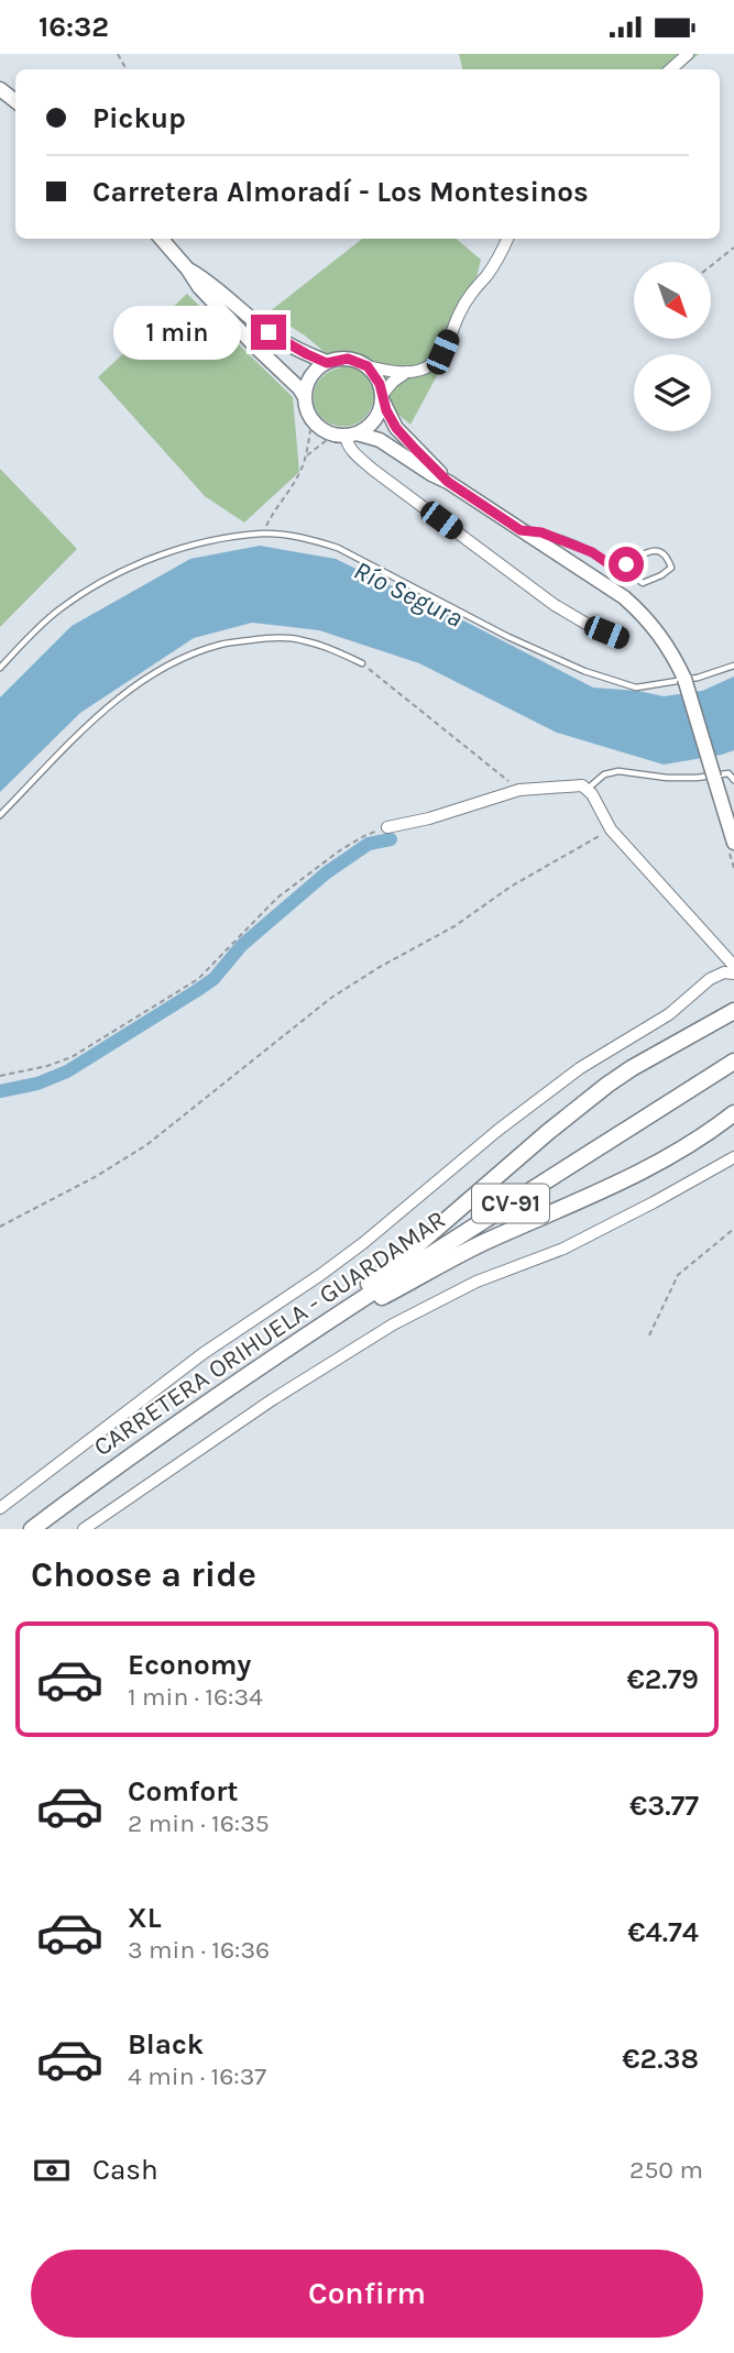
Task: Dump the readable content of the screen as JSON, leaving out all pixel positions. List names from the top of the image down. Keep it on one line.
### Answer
{"streets":{"main road":["CV-91","CARRETERA ORIHUELA - GUARDAMAR"]},"water":["Río Segura"],"north":"bottom right","page":{"status":"16:32","banner":["Pickup","Carretera Almoradí - Los Montesinos"],"bubble":"1 min","heading":"Choose a ride","list":[{"name":"Economy","note":"1 min · 16:34","value":"€2.79"},{"name":"Comfort","note":"2 min · 16:35","value":"€3.77"},{"name":"XL","note":"3 min · 16:36","value":"€4.74"},{"name":"Black","note":"4 min · 16:37","value":"€2.38"}],"pay":["Cash","250 m"],"buttons":"Confirm"}}
